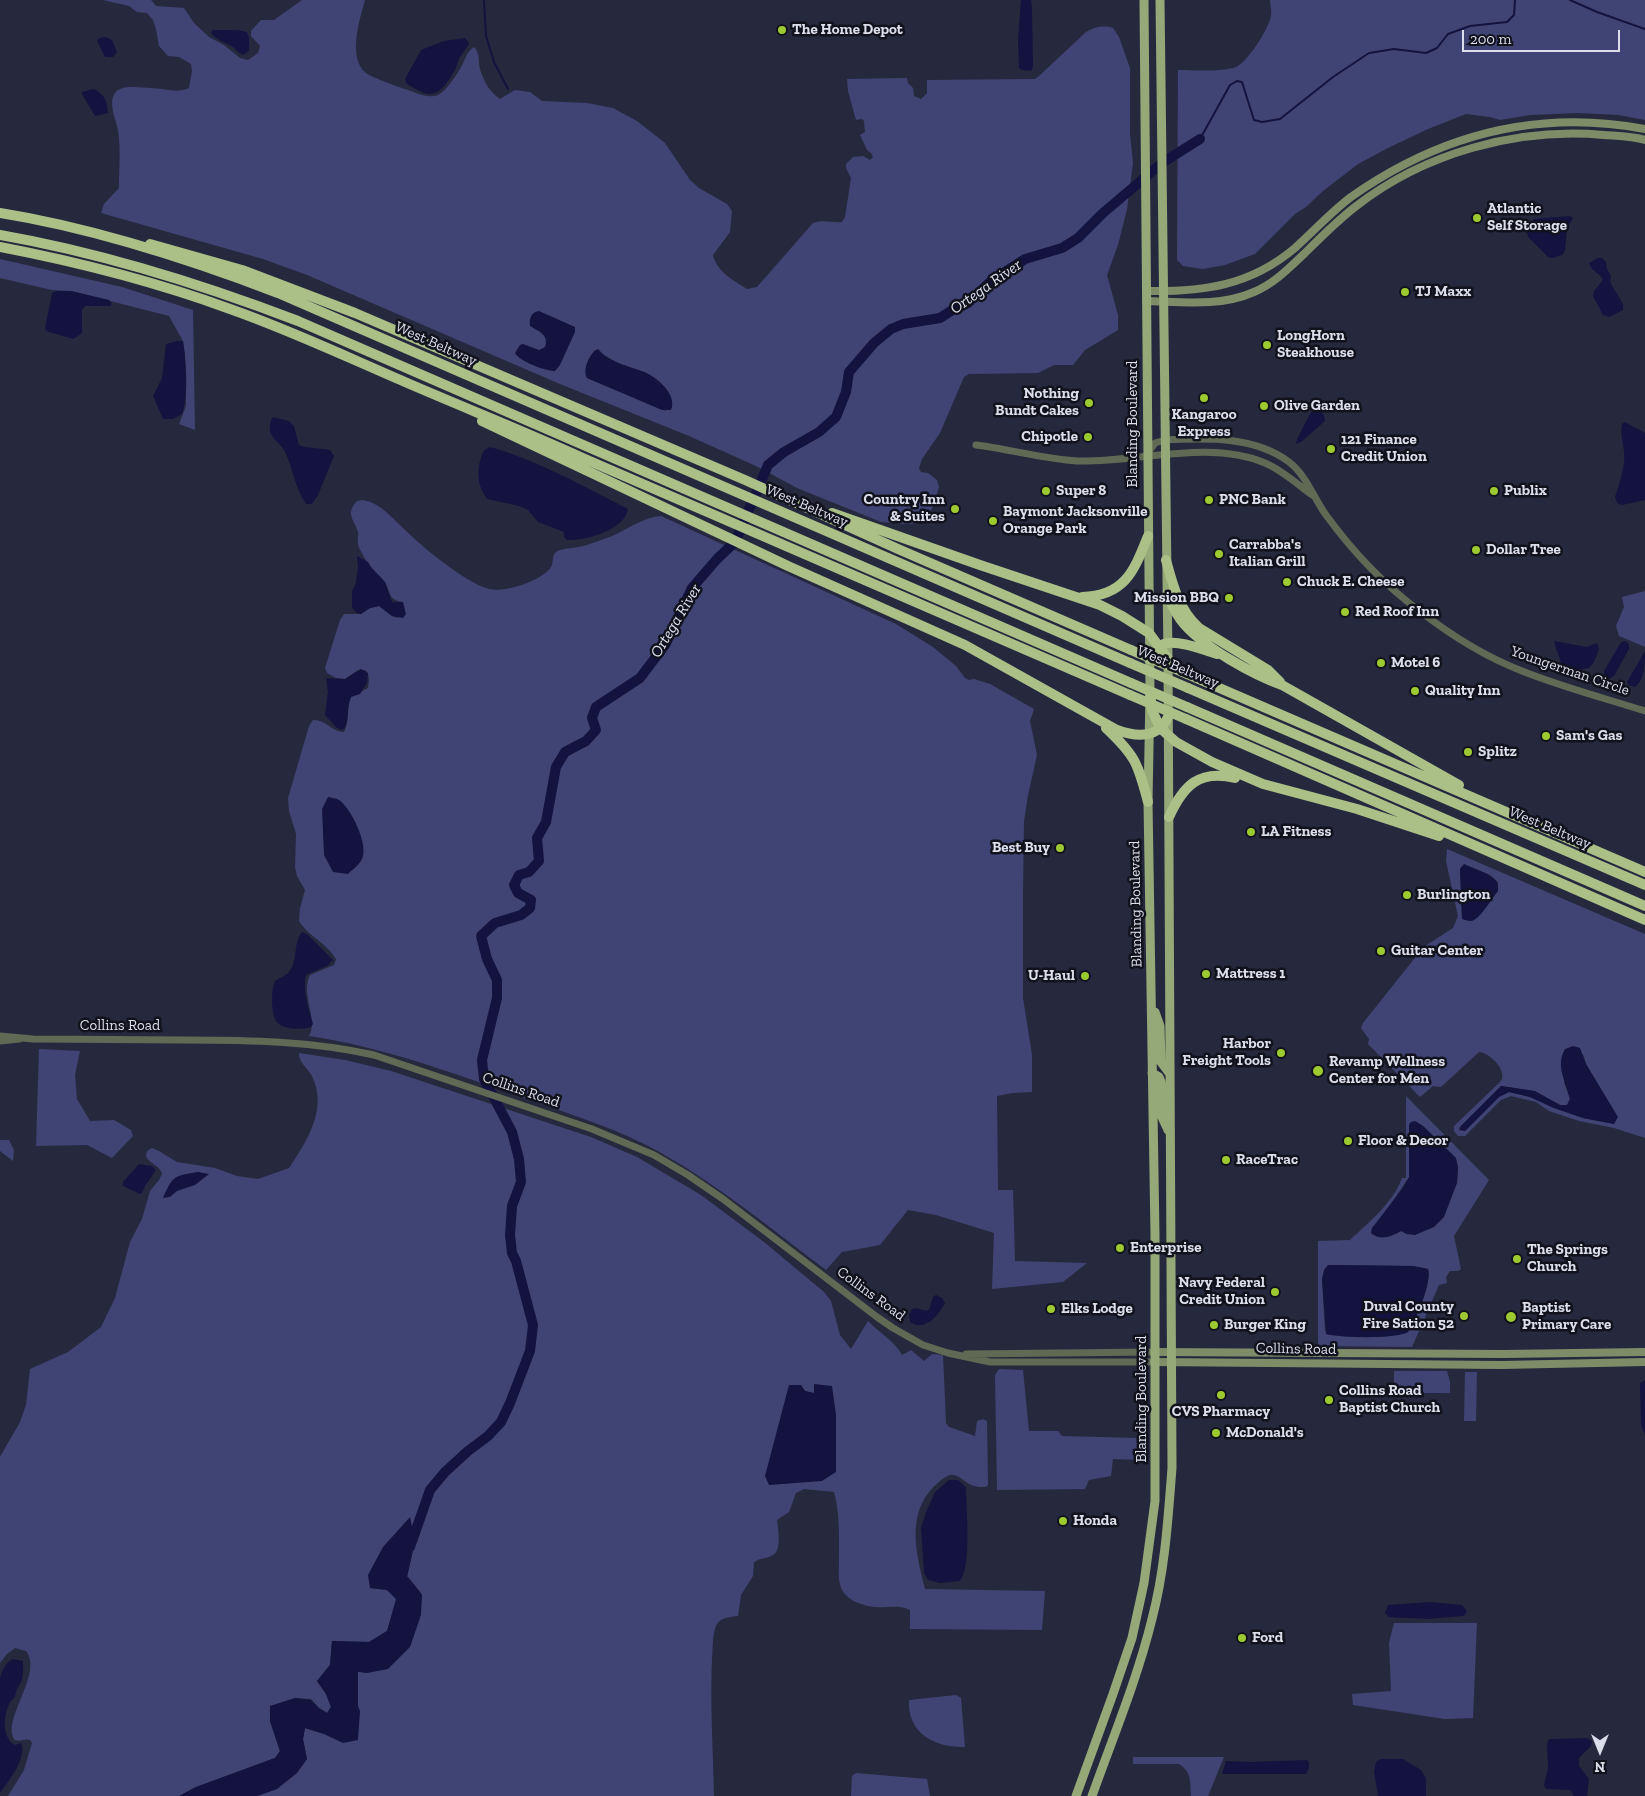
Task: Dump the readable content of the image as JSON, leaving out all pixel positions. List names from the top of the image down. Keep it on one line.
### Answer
{"streets":{"highway":["West Beltway"],"main road":["Blanding Boulevard","Collins Road"],"street":["Youngerman Circle"]},"crossings":[["Blanding Boulevard","Youngerman Circle"],["Blanding Boulevard","Collins Road"]],"water":["Ortega River"],"places":["The Home Depot","Atlantic Self Storage","TJ Maxx","LongHorn Steakhouse","Kangaroo Express","Nothing Bundt Cakes","Olive Garden","Chipotle","121 Finance Credit Union","Super 8","Publix","PNC Bank","Country Inn & Suites","Baymont Jacksonville Orange Park","Dollar Tree","Carrabba's Italian Grill","Chuck E. Cheese","Mission BBQ","Red Roof Inn","Motel 6","Quality Inn","Sam's Gas","Splitz","LA Fitness","Best Buy","Burlington","Guitar Center","Mattress 1","U-Haul","Harbor Freight Tools","Revamp Wellness Center for Men","Floor & Decor","RaceTrac","Enterprise","The Springs Church","Navy Federal Credit Union","Elks Lodge","Duval County Fire Sation 52","Baptist Primary Care","Burger King","CVS Pharmacy","Collins Road Baptist Church","McDonald's","Honda","Ford"],"scale_bar":"200 m","north":"bottom"}
